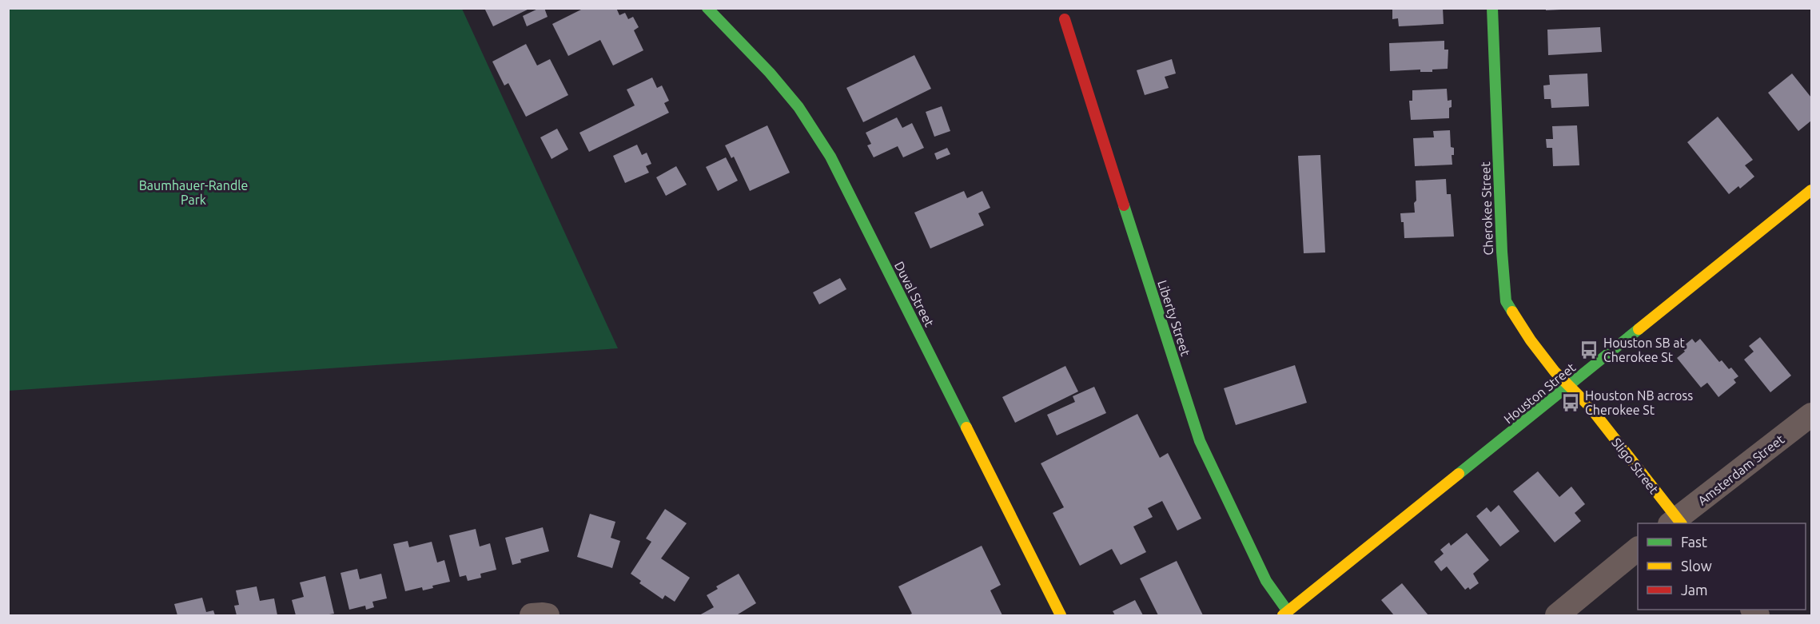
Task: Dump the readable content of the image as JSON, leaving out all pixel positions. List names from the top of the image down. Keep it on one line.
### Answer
{"streets":{"street":["Cherokee Street","Duval Street","Liberty Street","Houston Street","Sligo Street","Amsterdam Street"]},"crossings":[["Cherokee Street","Houston Street"],["Cherokee Street","Sligo Street"],["Liberty Street","Houston Street"],["Houston Street","Sligo Street"],["Sligo Street","Amsterdam Street"]],"parks":["Baumhauer-Randle Park"],"places":{"bus stop":["Houston SB at Cherokee St","Houston NB across Cherokee St"]},"legend":["Fast","Slow","Jam"]}
